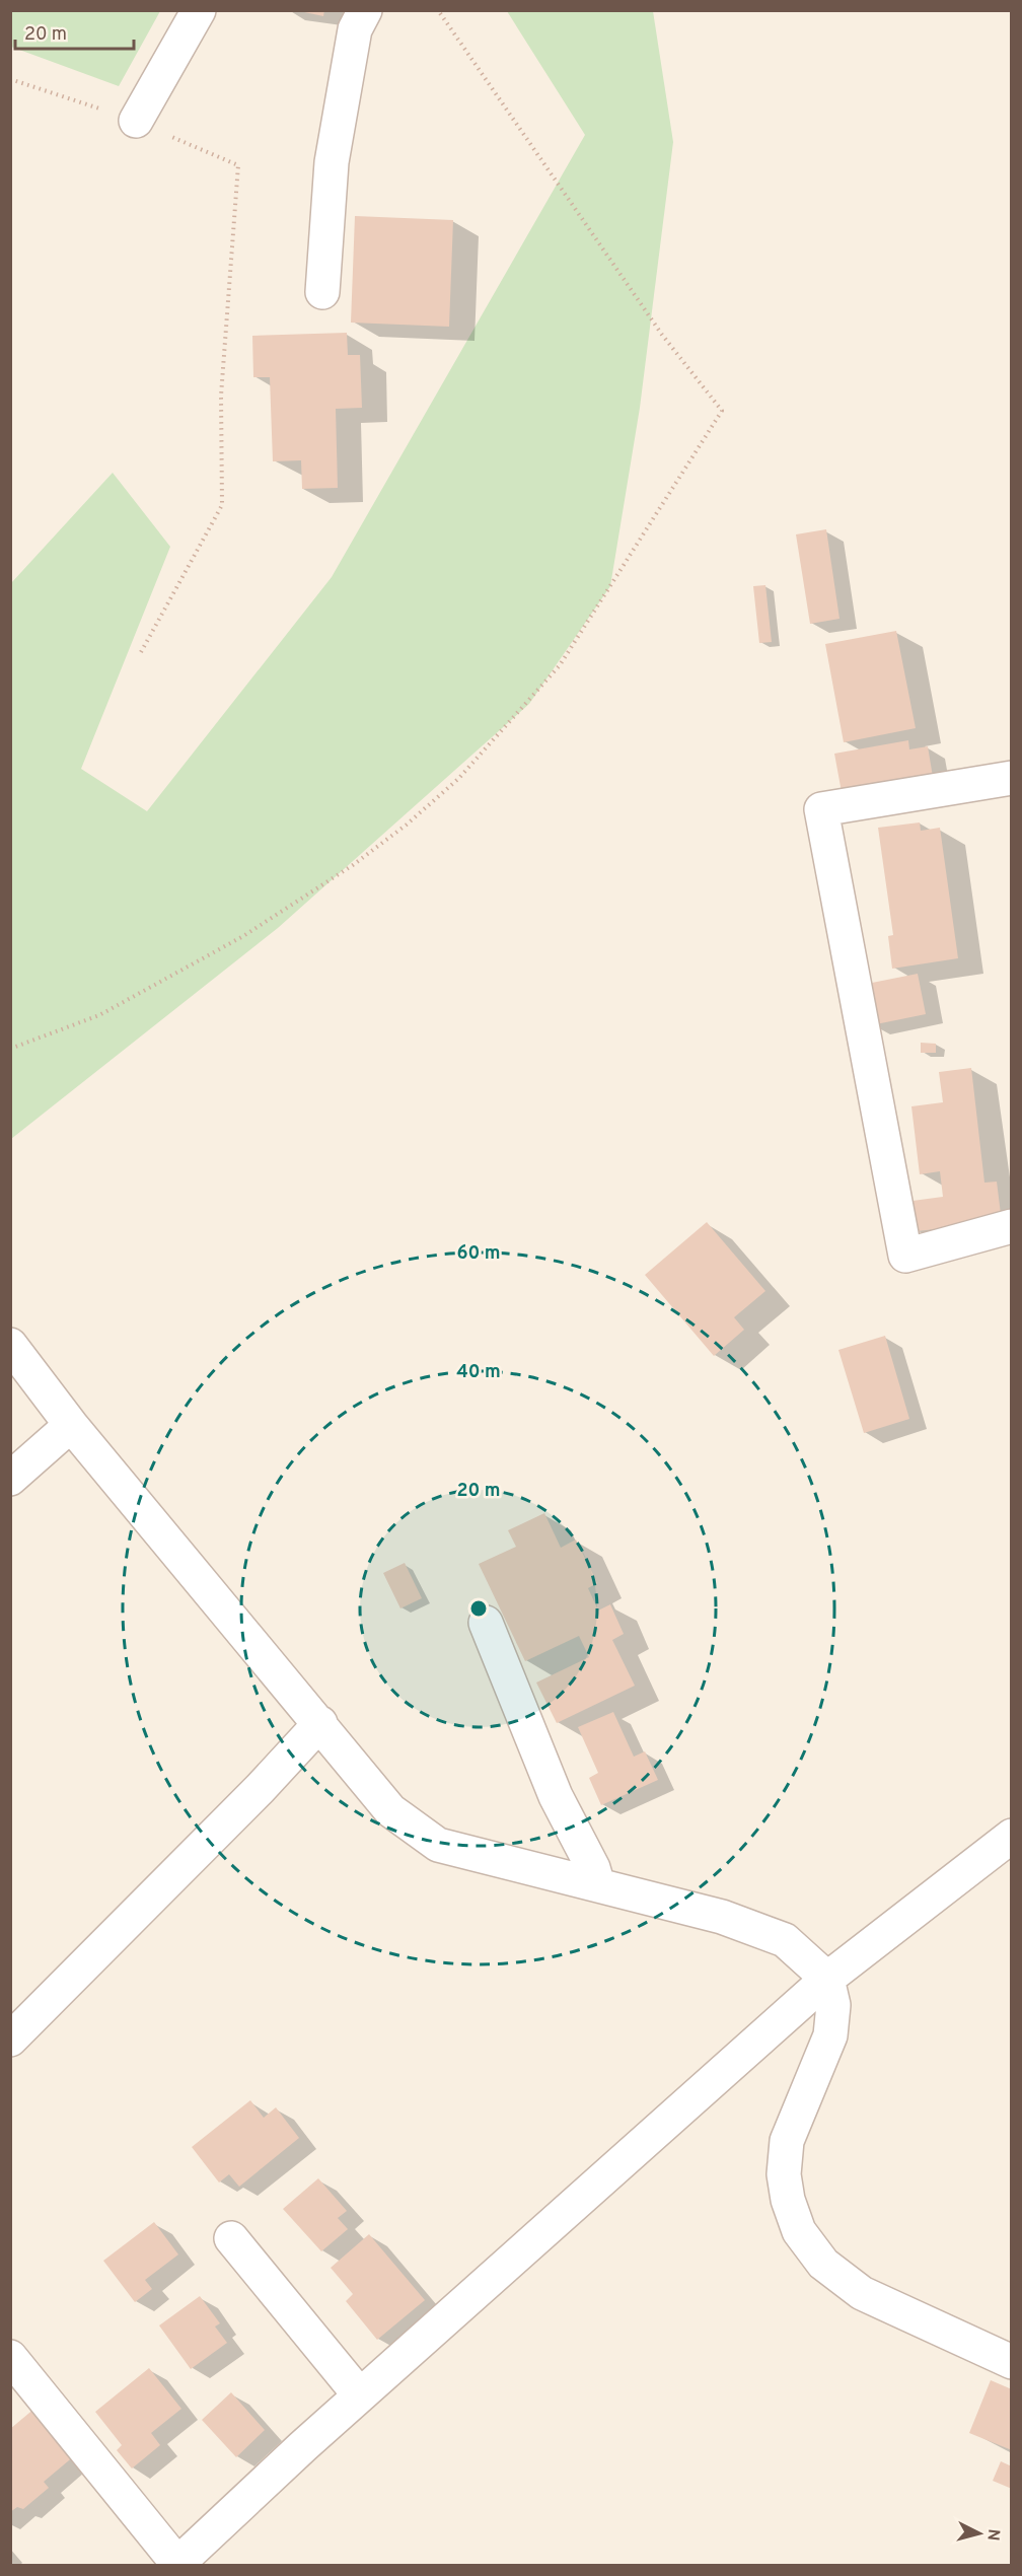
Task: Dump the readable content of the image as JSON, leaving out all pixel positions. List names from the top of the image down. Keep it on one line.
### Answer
{"scale_bar":"20 m","north":"right","rings":["60 m","40 m","20 m"]}
